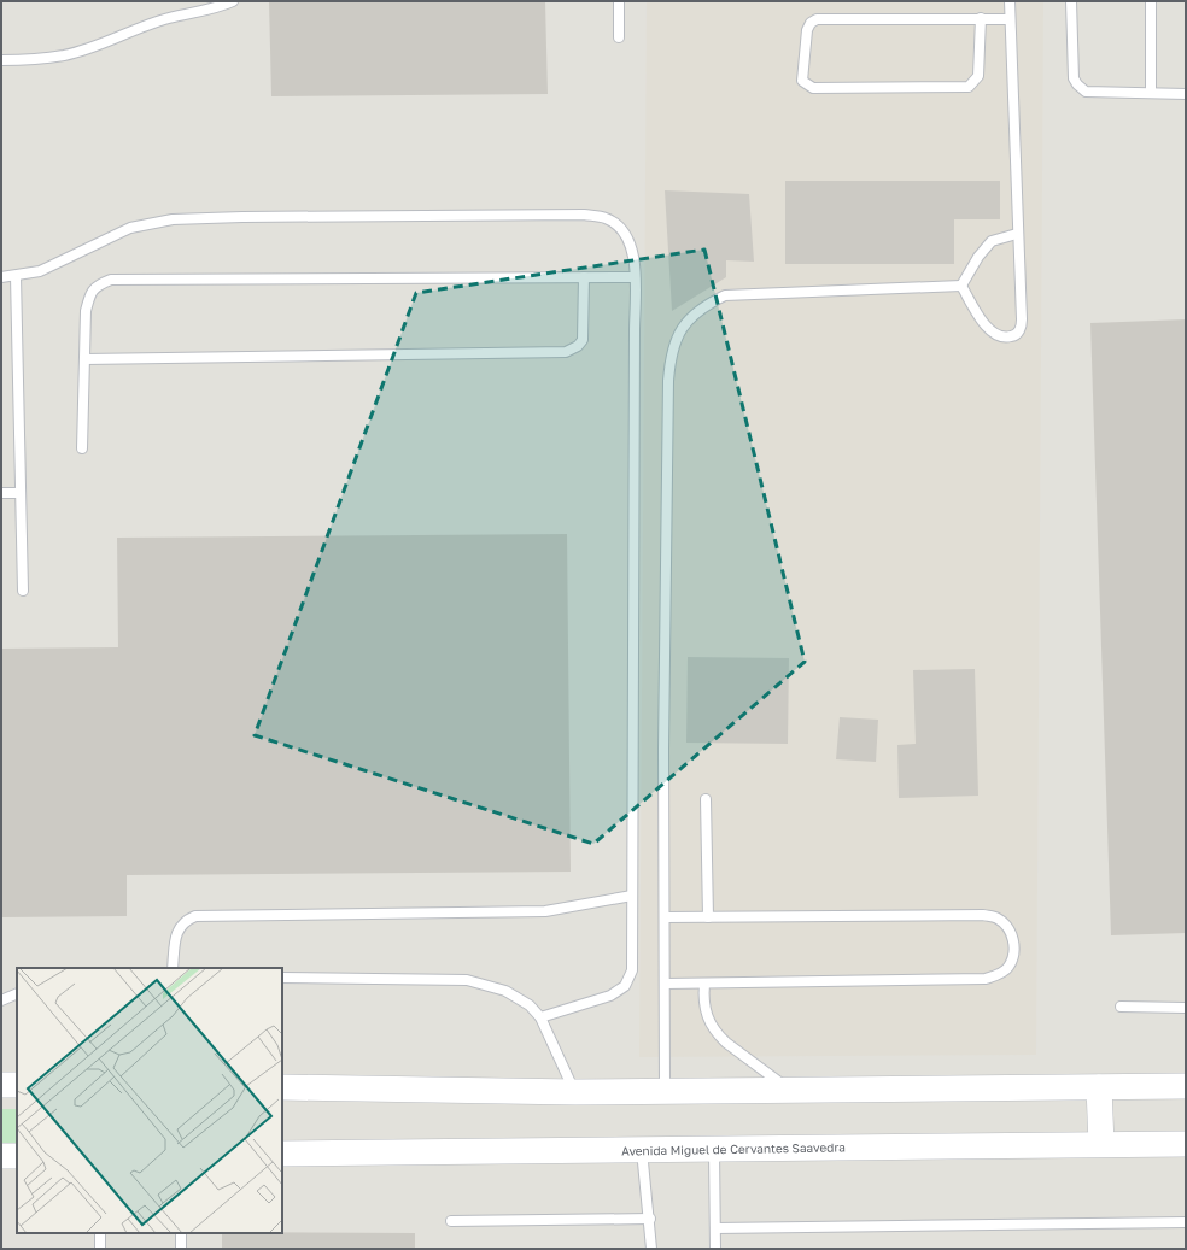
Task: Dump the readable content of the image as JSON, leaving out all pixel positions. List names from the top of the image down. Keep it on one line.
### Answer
{"streets":{"street":["Avenida Miguel de Cervantes Saavedra"]}}
